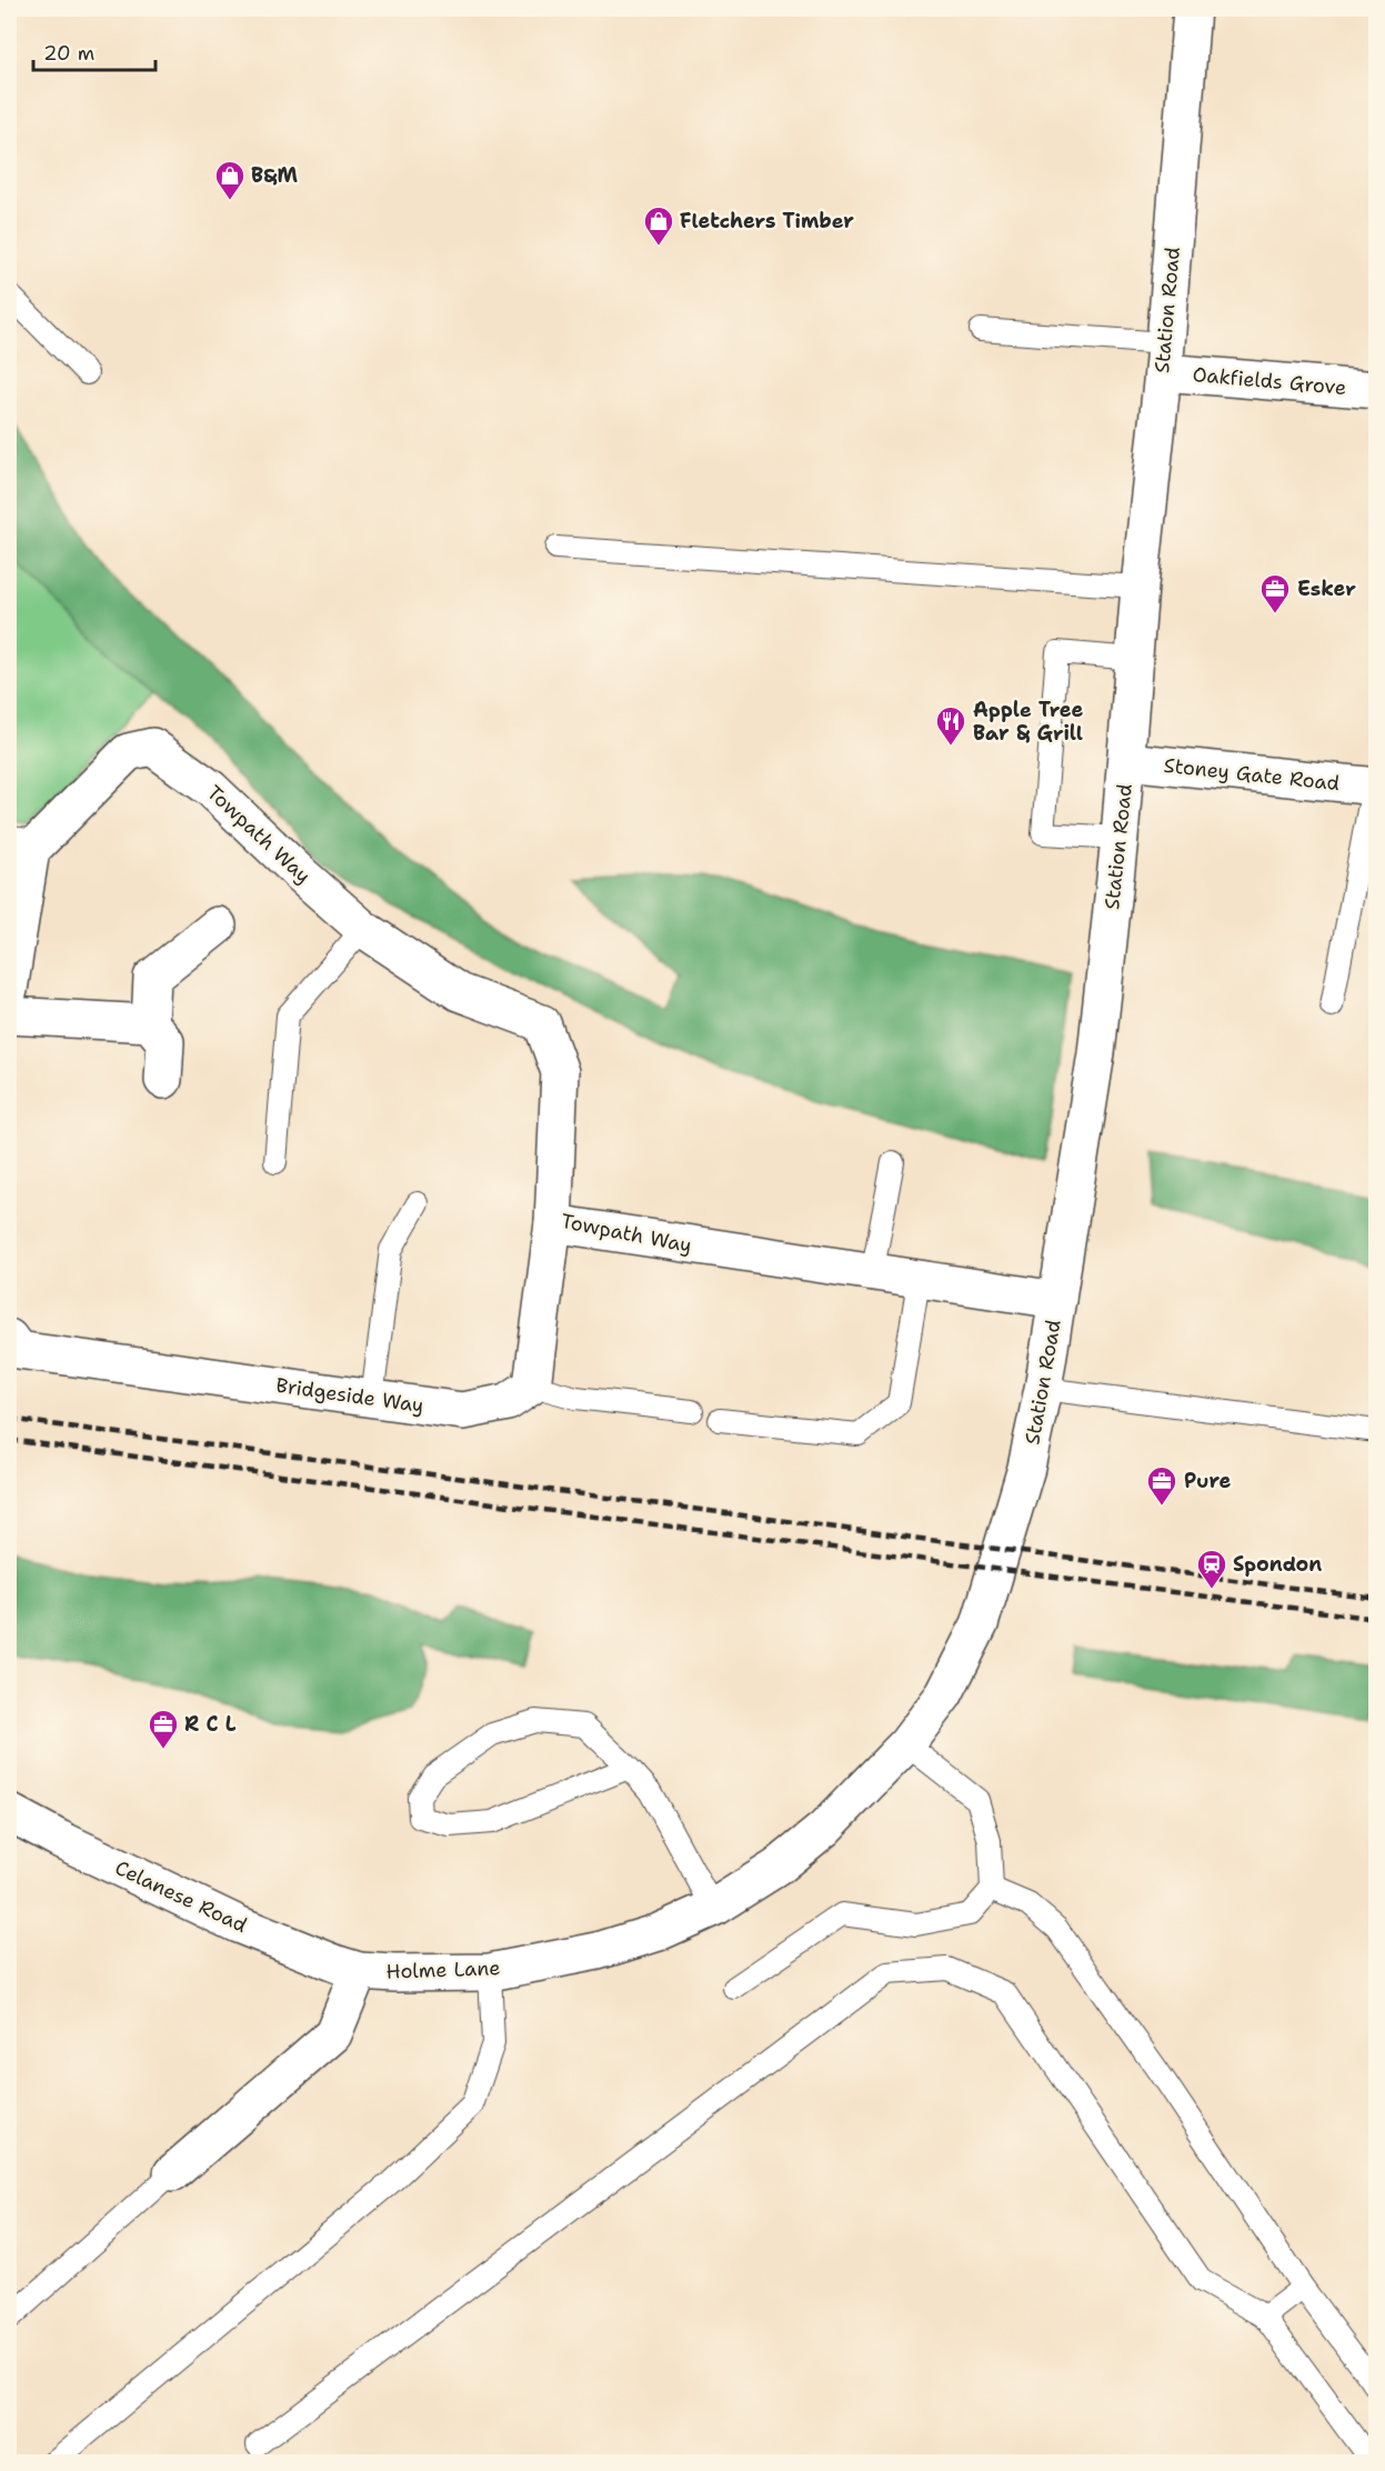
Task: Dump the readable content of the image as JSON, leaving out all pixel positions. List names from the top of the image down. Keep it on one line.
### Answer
{"streets":{"street":["Station Road","Oakfields Grove","Stoney Gate Road","Towpath Way","Bridgeside Way","Celanese Road","Holme Lane"]},"crossings":[["Station Road","Oakfields Grove"],["Station Road","Stoney Gate Road"],["Station Road","Towpath Way"],["Station Road","Holme Lane"],["Celanese Road","Holme Lane"]],"places":{"shop":["B&M","Fletchers Timber"],"office":["Esker","Pure","R C L"],"restaurant":["Apple Tree Bar & Grill"],"station":["Spondon"]},"scale_bar":"20 m"}
